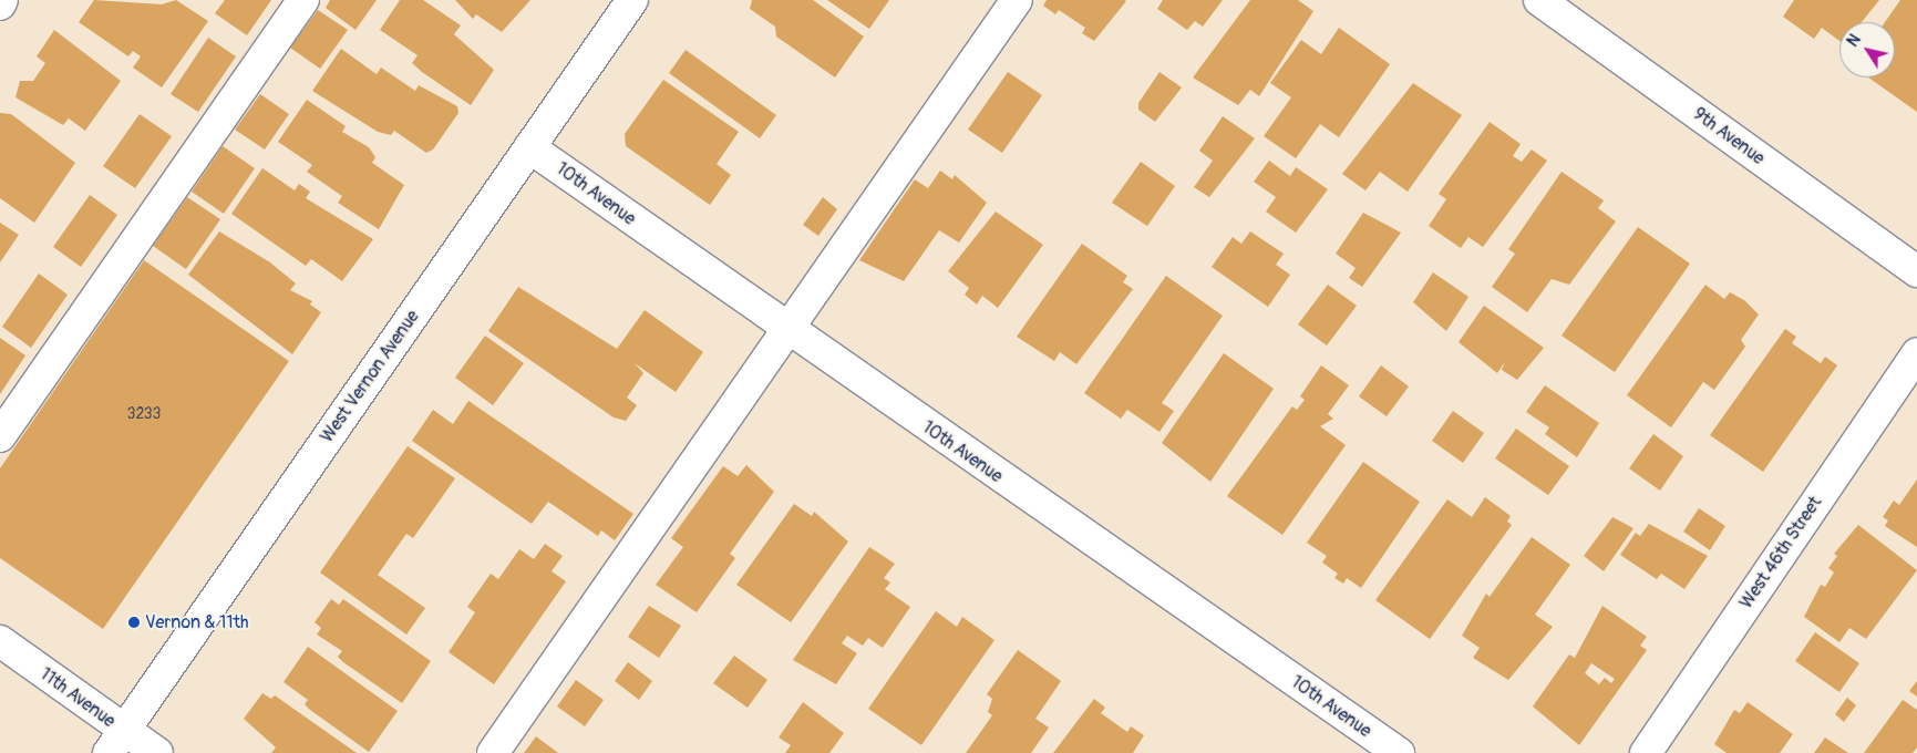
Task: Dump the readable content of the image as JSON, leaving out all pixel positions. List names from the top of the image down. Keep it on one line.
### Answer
{"streets":{"street":["9th Avenue","10th Avenue","West Vernon Avenue","West 46th Street","11th Avenue"]},"crossings":[["10th Avenue","West Vernon Avenue"],["West Vernon Avenue","11th Avenue"]],"places":["Vernon & 11th"],"house_numbers":["3233"],"north":"top left"}
